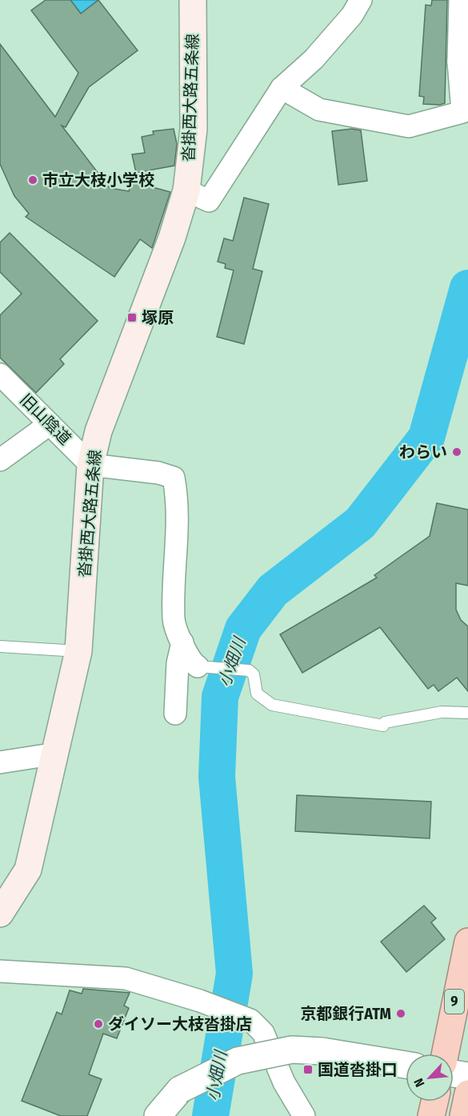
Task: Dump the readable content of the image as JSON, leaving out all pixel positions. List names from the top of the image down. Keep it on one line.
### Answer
{"streets":{"highway":["9"],"main road":["沓掛西大路五条線"],"street":["旧山陰道"]},"crossings":[["沓掛西大路五条線","旧山陰道"]],"water":["小畑川"],"places":{"other":["市立大枝小学校","わらい","京都銀行ATM","ダイソー大枝沓掛店"],"transit":["塚原","国道沓掛口"]},"north":"bottom left"}
